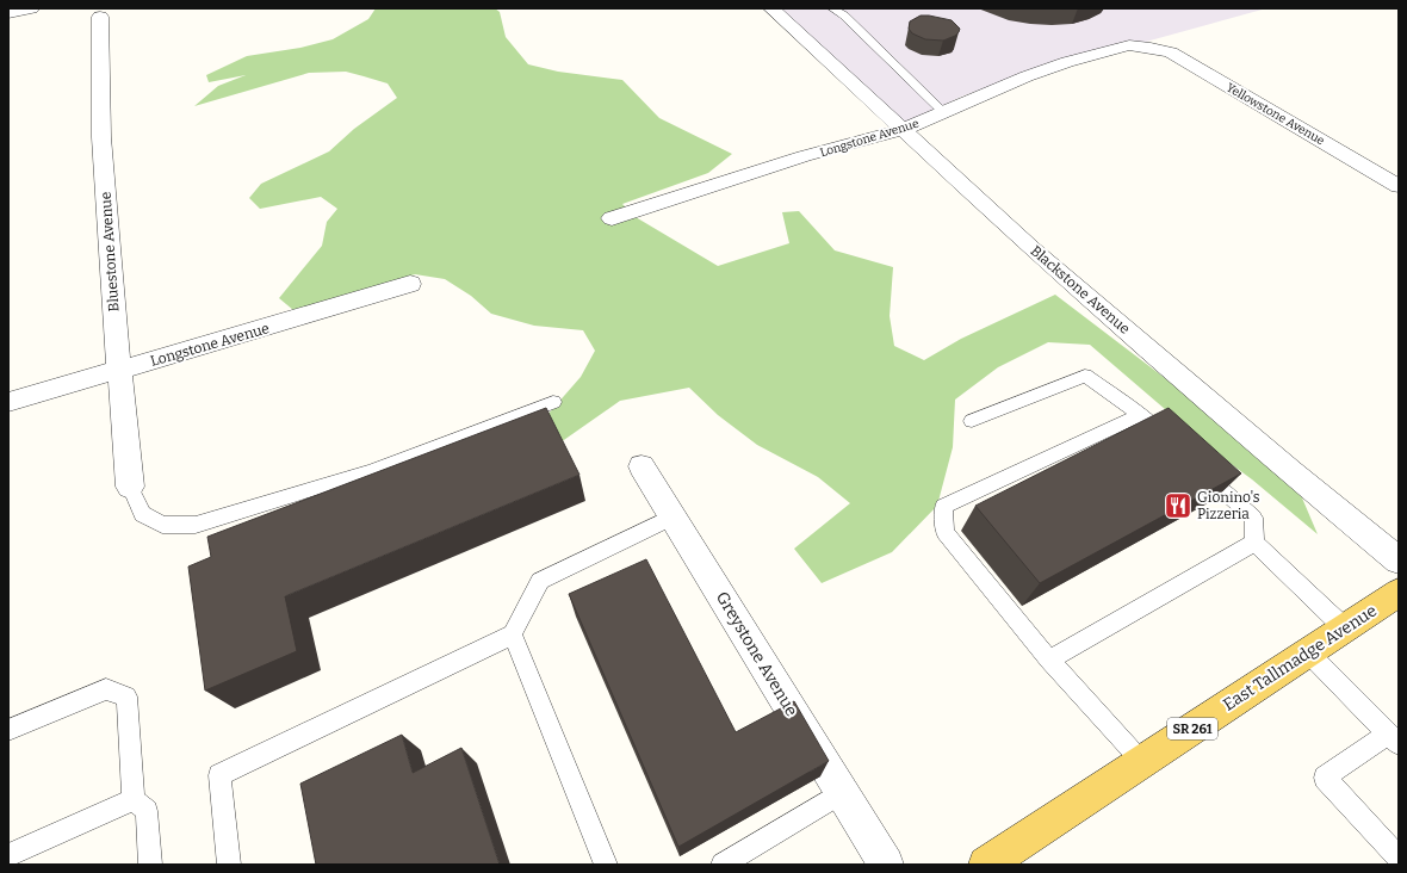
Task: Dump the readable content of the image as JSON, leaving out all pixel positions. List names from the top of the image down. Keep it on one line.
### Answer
{"streets":{"main road":["East Tallmadge Avenue","SR 261"],"street":["Yellowstone Avenue","Longstone Avenue","Bluestone Avenue","Blackstone Avenue","Greystone Avenue"]},"crossings":[["Yellowstone Avenue","Longstone Avenue"],["Longstone Avenue","Bluestone Avenue"],["Longstone Avenue","Blackstone Avenue"]],"places":{"restaurant":["Gionino's Pizzeria"]}}
